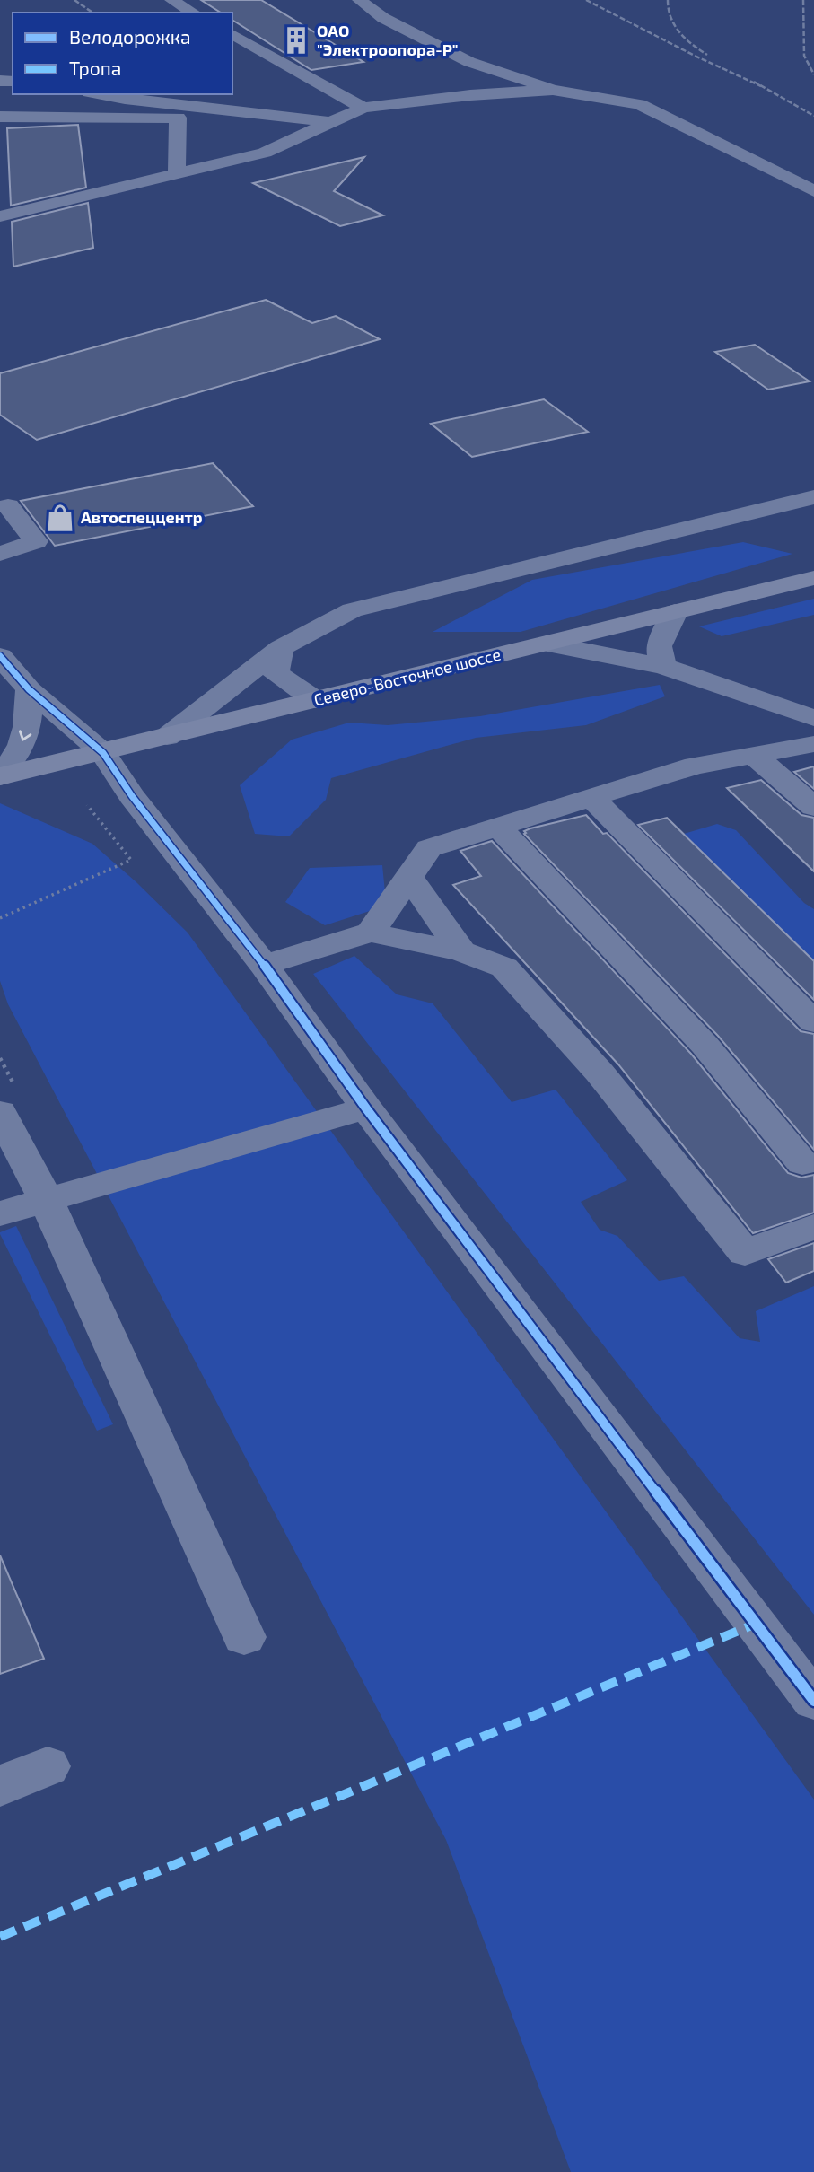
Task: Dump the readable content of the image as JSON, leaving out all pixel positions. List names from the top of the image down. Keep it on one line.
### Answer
{"streets":{"main road":["Северо-Восточное шоссе"]},"places":{"building":["ОАО \"Электроопора-Р\""],"shop":["Автоспеццентр"]},"legend":["Велодорожка","Тропа"]}
